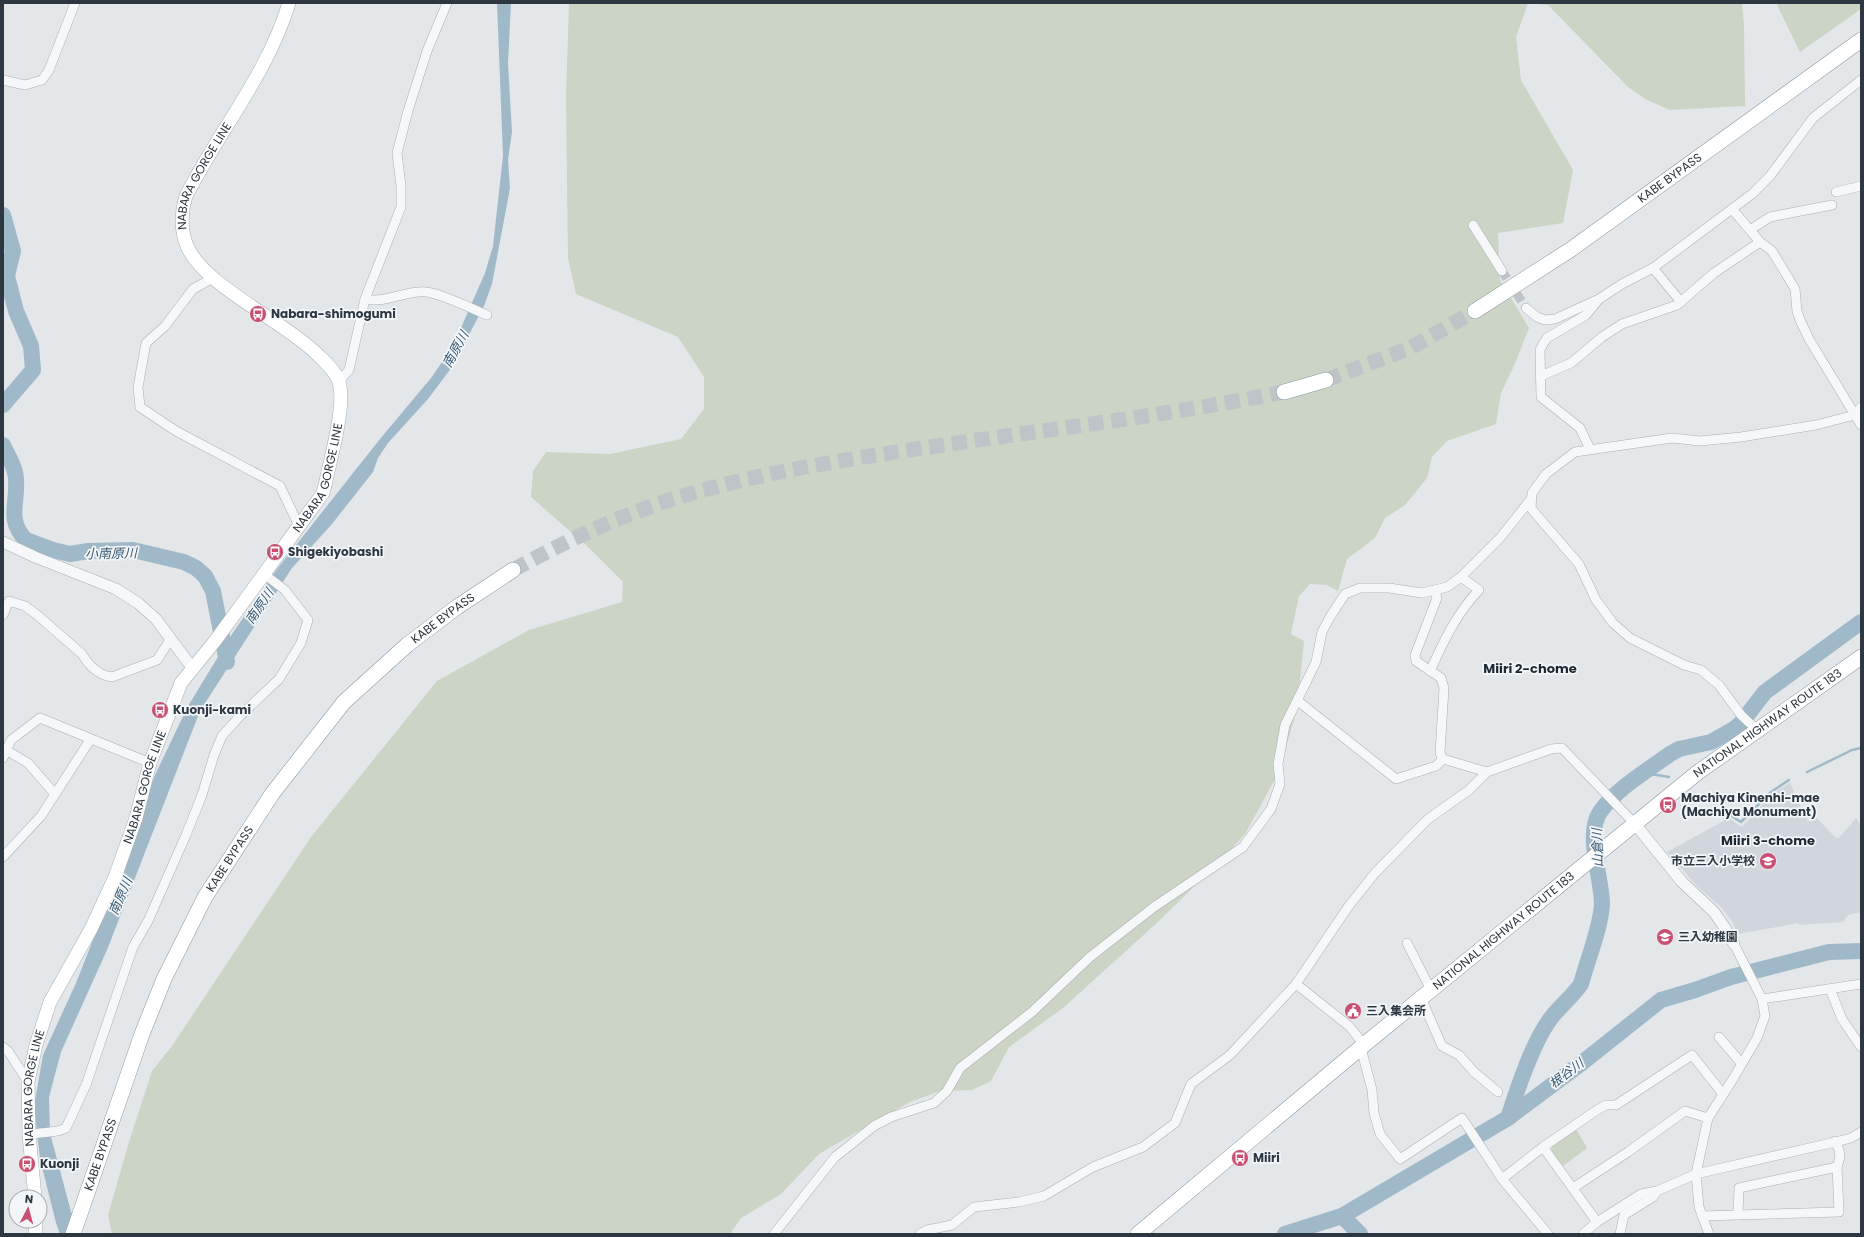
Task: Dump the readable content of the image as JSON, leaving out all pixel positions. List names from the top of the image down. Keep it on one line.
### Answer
{"streets":{"highway":["KABE BYPASS","NATIONAL HIGHWAY ROUTE 183"],"main road":["NABARA GORGE LINE"]},"districts":["Miiri 2-chome","Miiri 3-chome"],"water":["南原川","小南原川","山倉川","根谷川"],"places":{"bus stop":["Nabara-shimogumi","Shigekiyobashi","Kuonji-kami","Machiya Kinenhi-mae (Machiya Monument)","Miiri","Kuonji"],"school or university":["市立三入小学校","三入幼稚園"],"public building":["三入集会所"]},"north":"top"}
